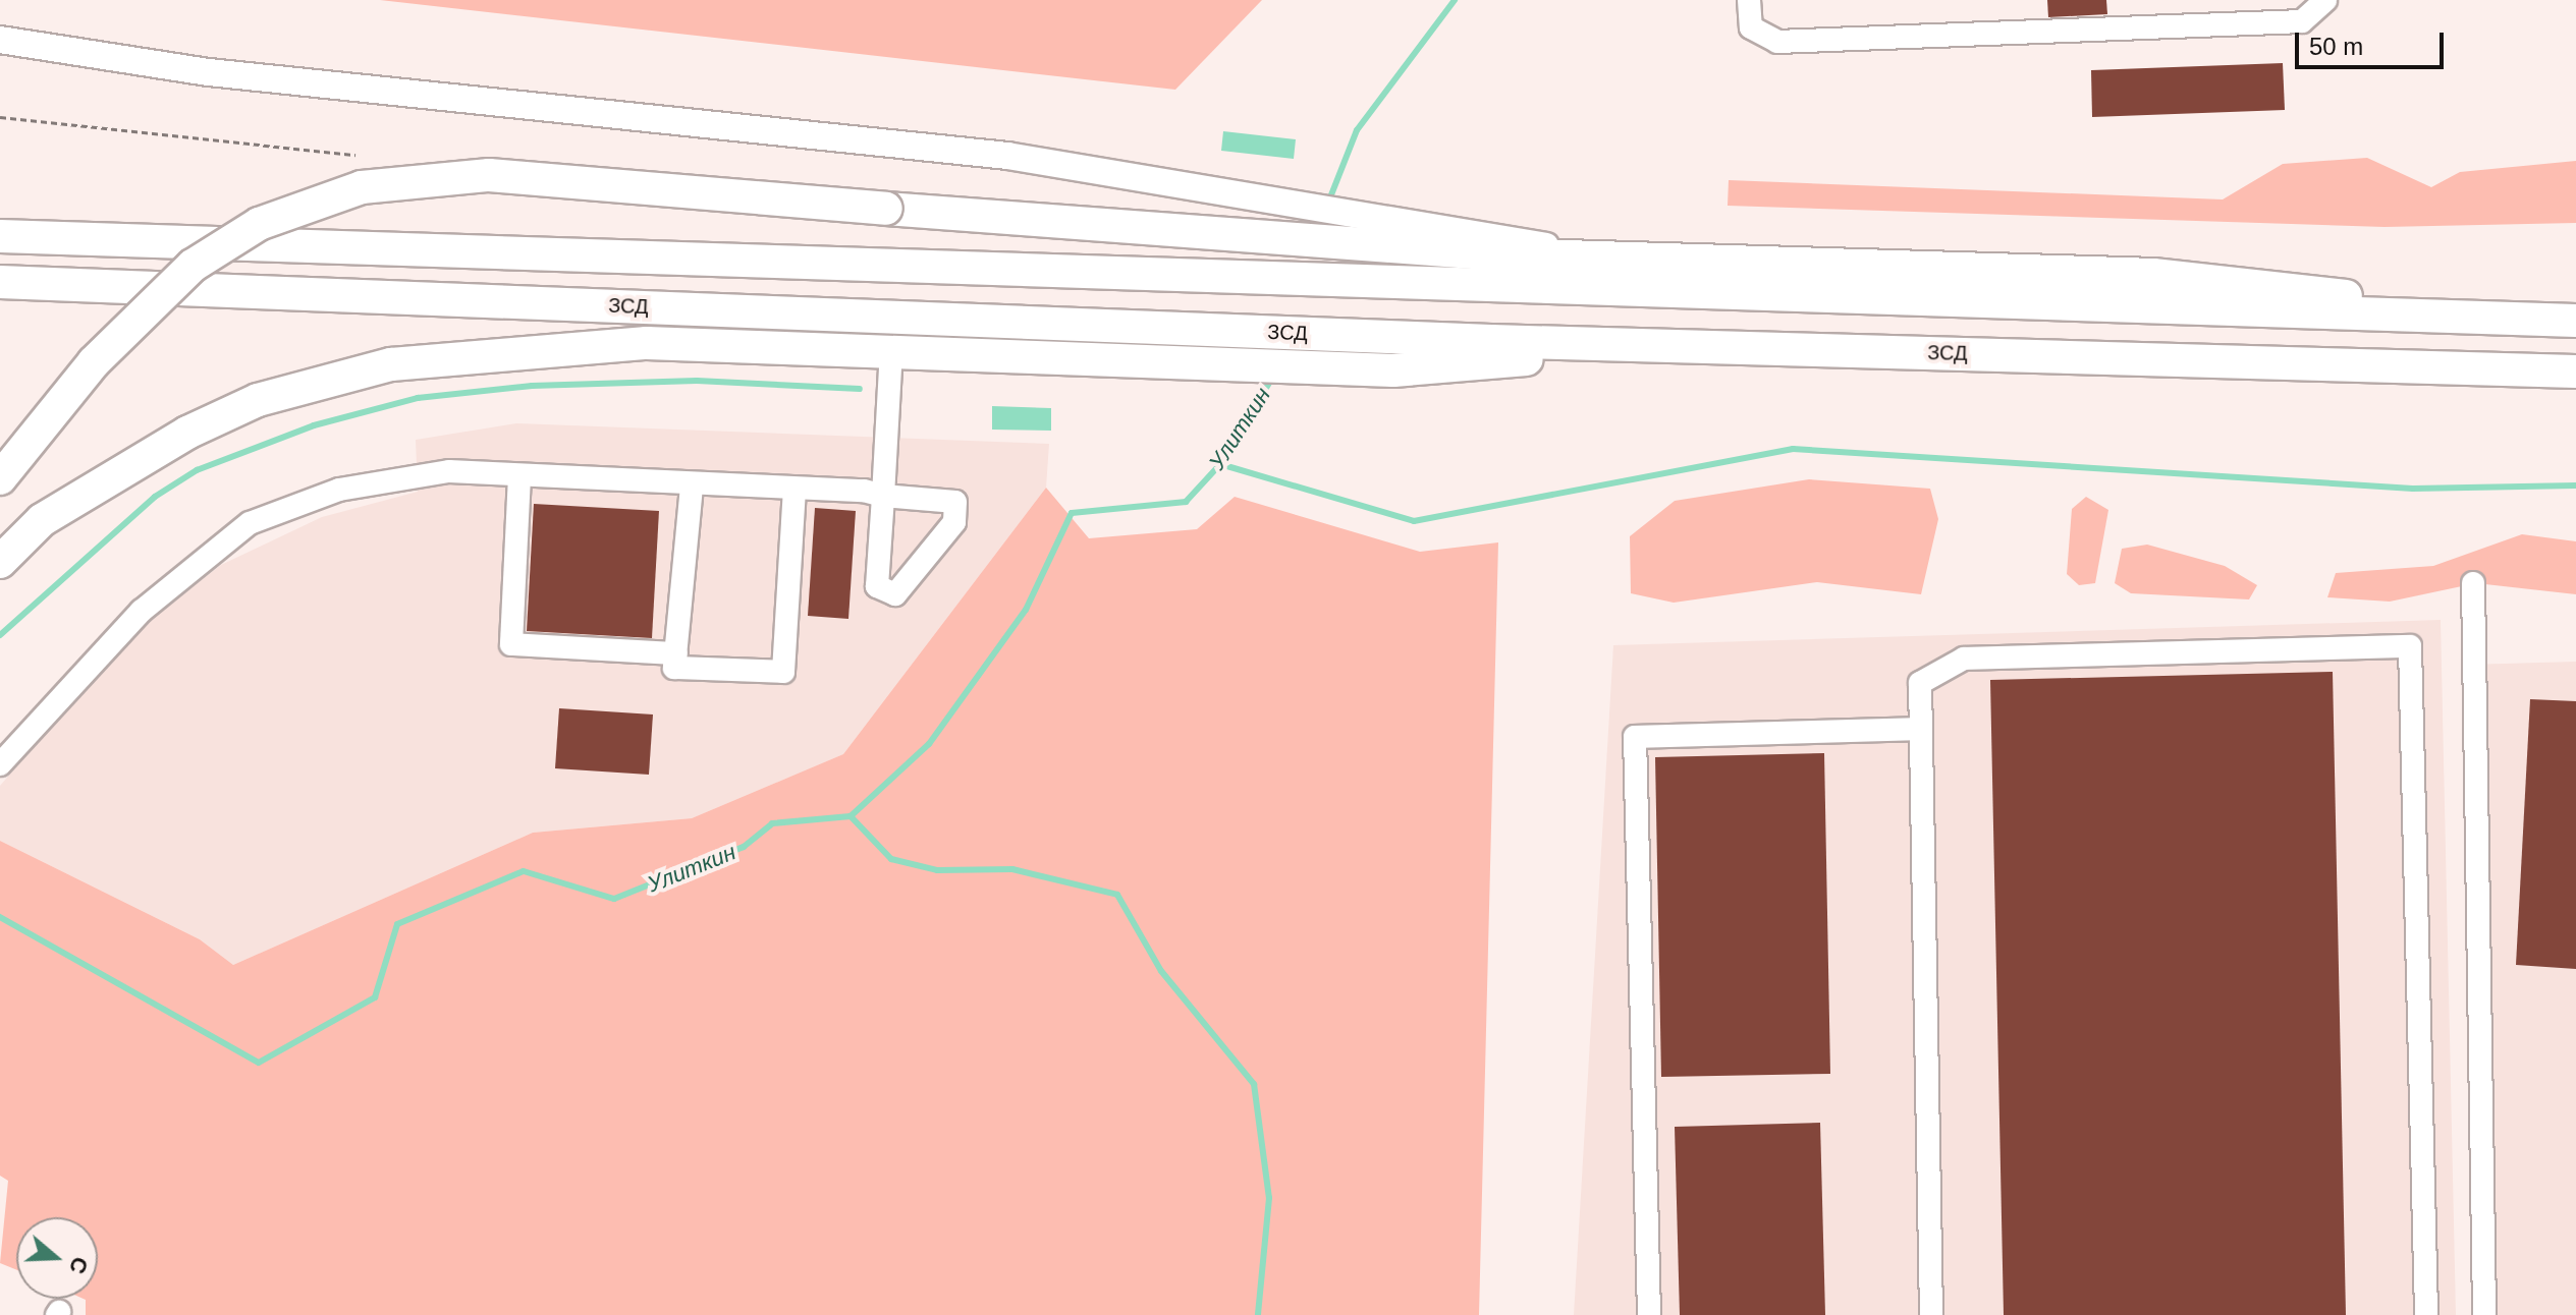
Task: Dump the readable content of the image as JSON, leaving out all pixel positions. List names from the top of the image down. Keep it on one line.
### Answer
{"streets":{"highway":["ЗСД"]},"water":["Улиткин"],"scale_bar":"50 m","north":"right"}
